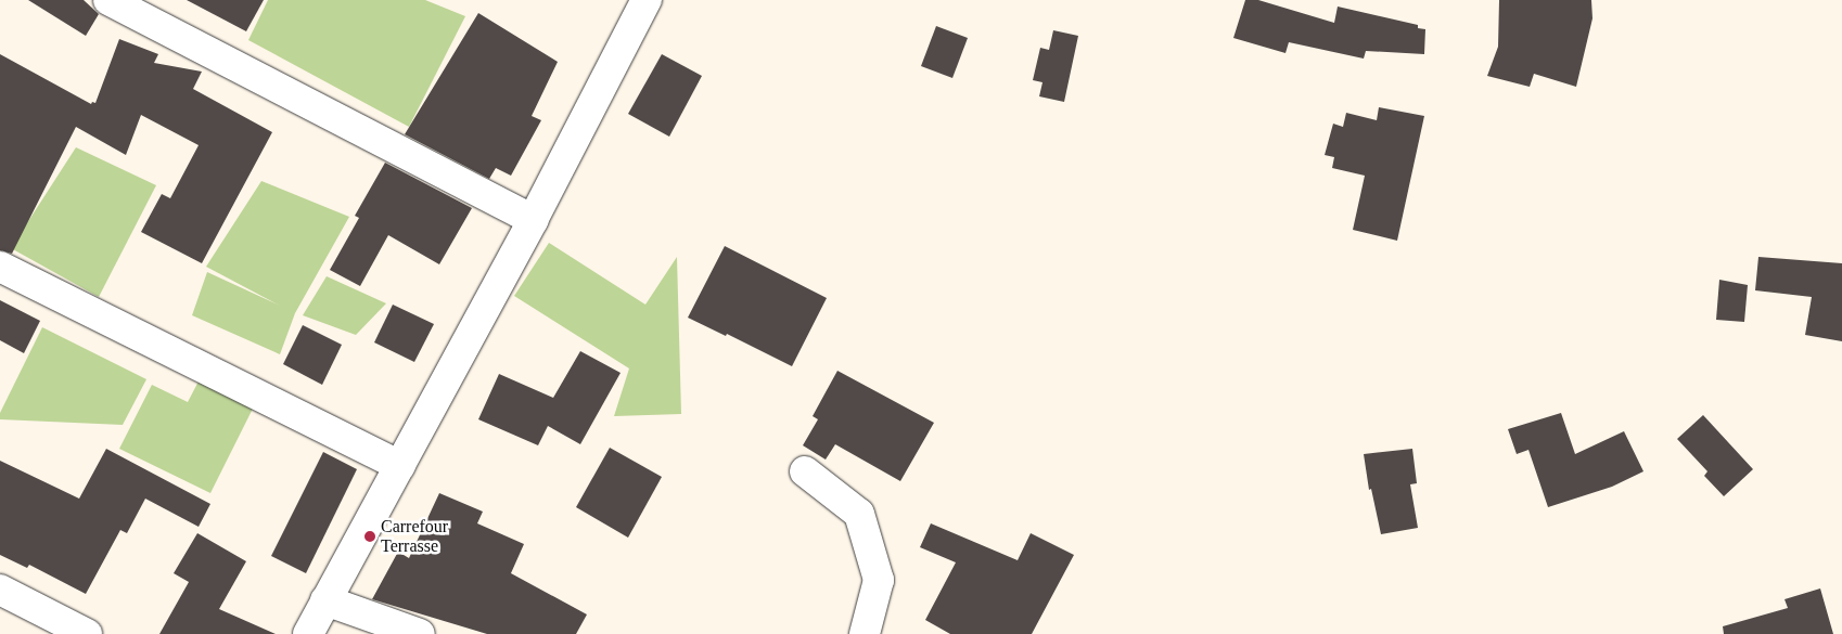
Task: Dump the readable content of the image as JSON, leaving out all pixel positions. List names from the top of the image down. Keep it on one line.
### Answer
{"places":["Carrefour Terrasse"]}
